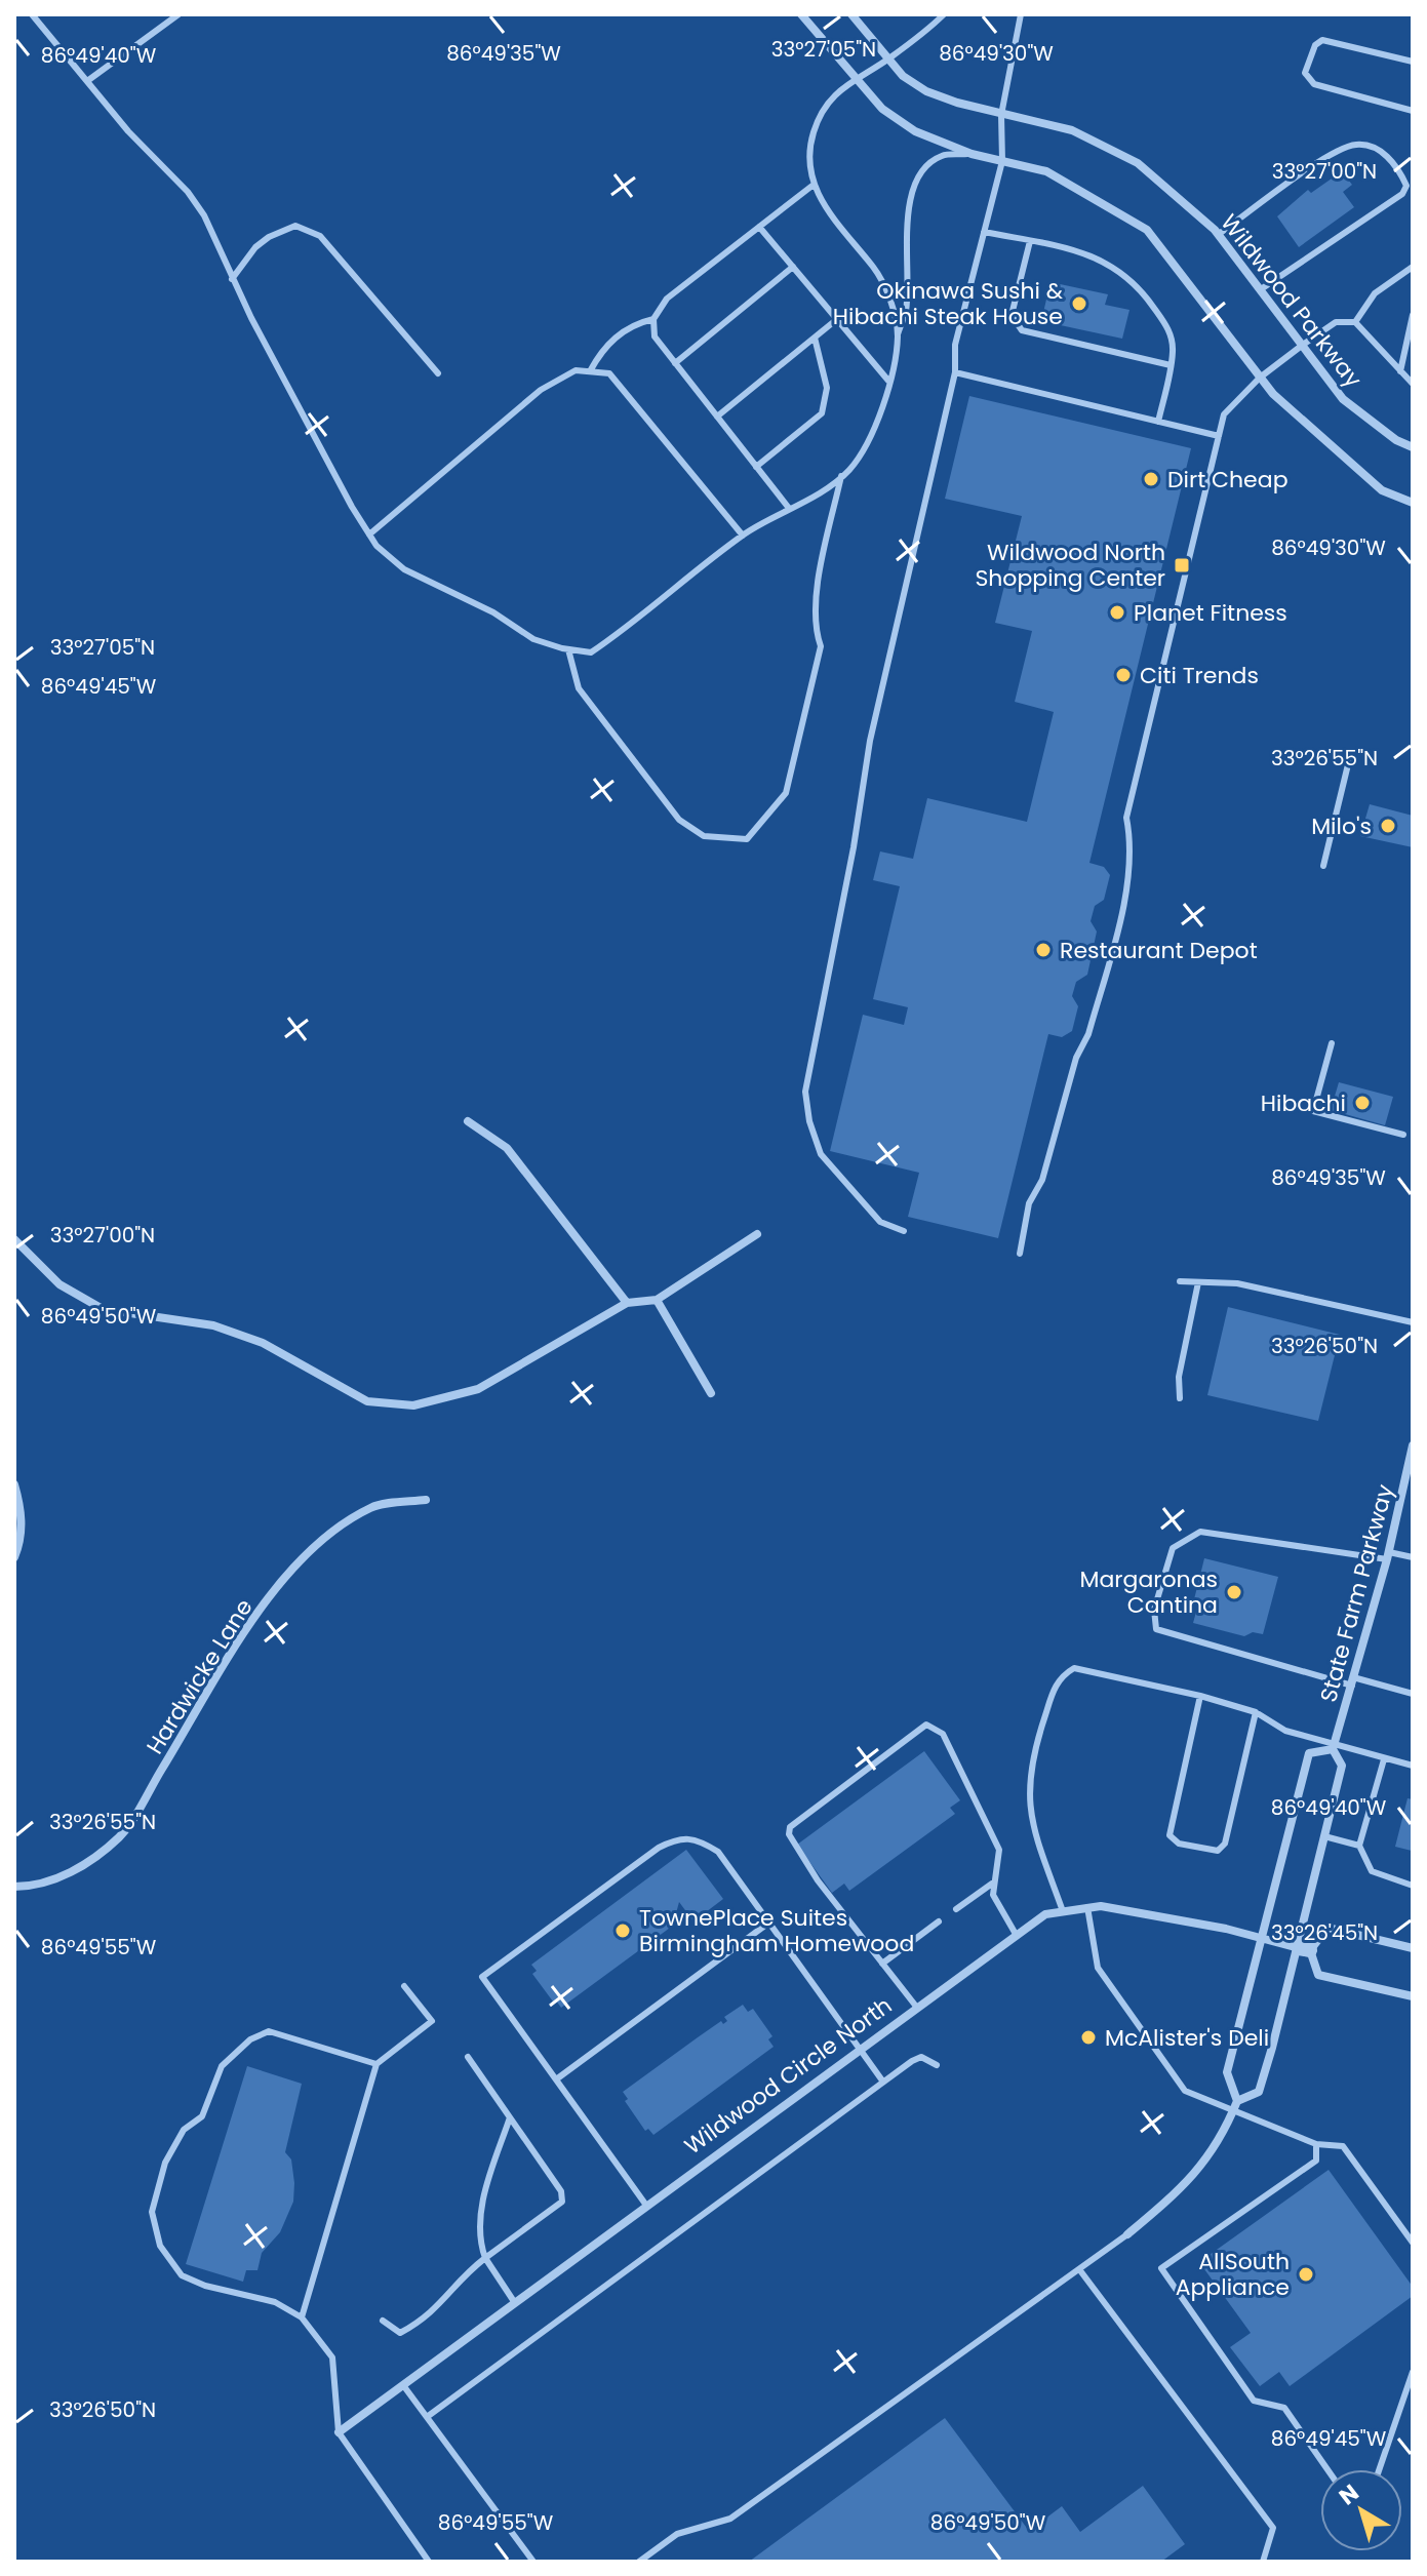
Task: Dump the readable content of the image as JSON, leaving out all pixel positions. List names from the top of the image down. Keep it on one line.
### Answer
{"streets":{"street":["Wildwood Parkway","State Farm Parkway","Hardwicke Lane","Wildwood Circle North"]},"crossings":[["State Farm Parkway","Wildwood Circle North"]],"places":{"other":["Okinawa Sushi & Hibachi Steak House","Dirt Cheap","Planet Fitness","Citi Trends","Milo's","Restaurant Depot","Hibachi","Margaronas Cantina","TownePlace Suites Birmingham Homewood","McAlister's Deli","AllSouth Appliance"],"transit":["Wildwood North Shopping Center"]},"north":"top left","coordinates":["33°27'05\"N","86°49'35\"W","86°49'30\"W","86°49'40\"W","33°27'00\"N","86°49'45\"W","33°26'55\"N","86°49'50\"W","33°26'50\"N","33°26'45\"N","86°49'55\"W"]}
